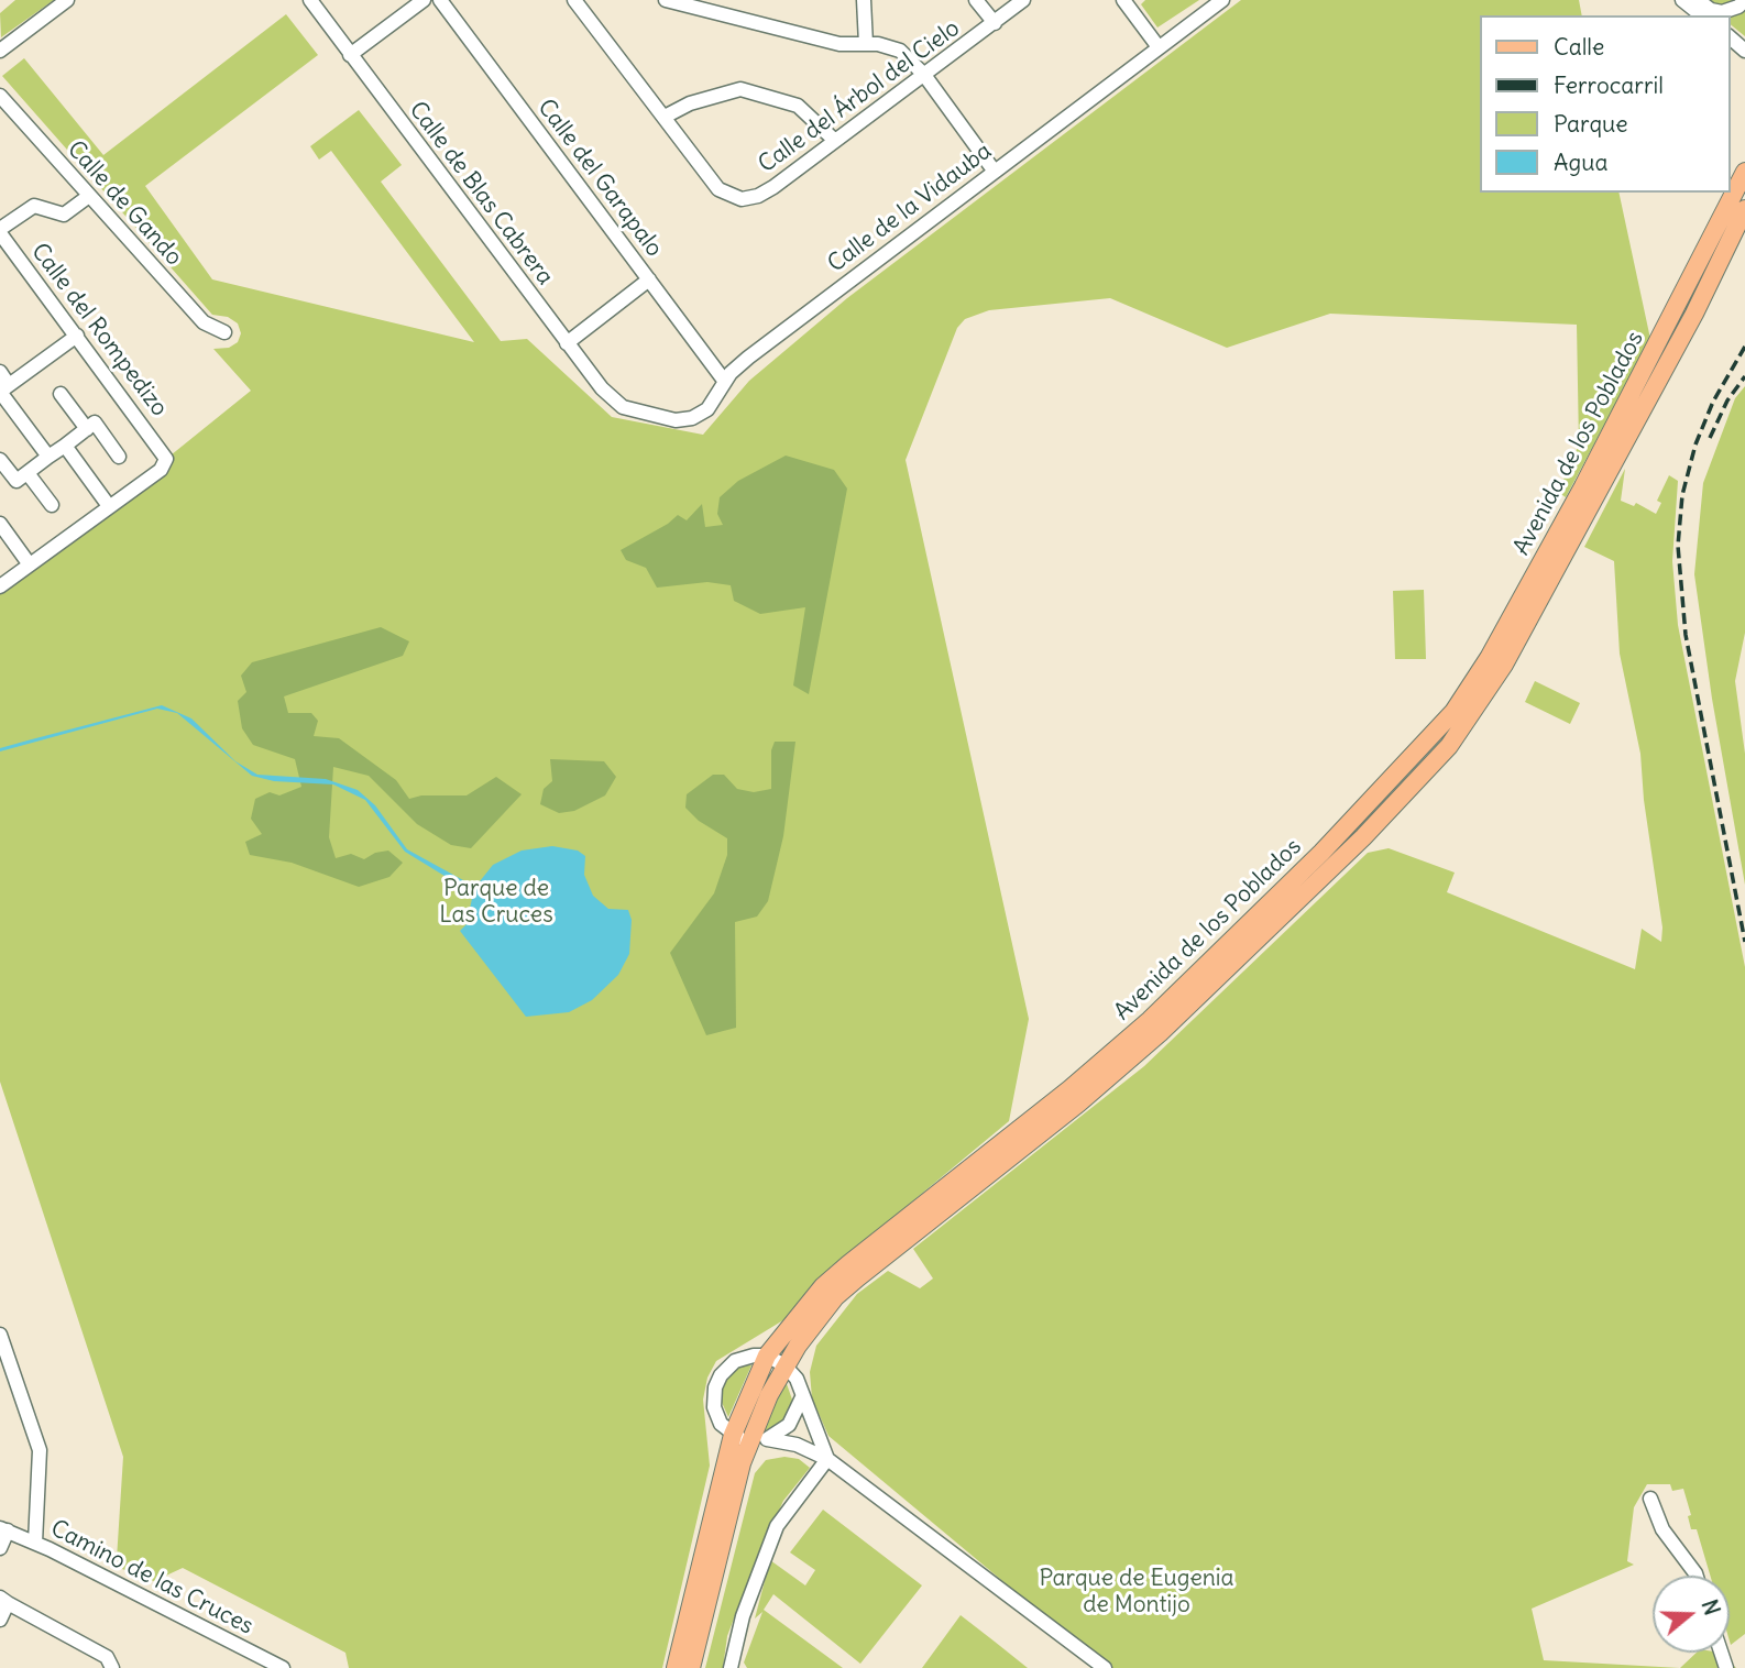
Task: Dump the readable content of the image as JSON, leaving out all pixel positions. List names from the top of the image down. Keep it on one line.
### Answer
{"streets":{"main road":["Avenida de los Poblados"],"street":["Calle del Árbol del Cielo","Calle del Garapalo","Calle de Blas Cabrera","Calle de Gando","Calle de la Vidauba","Calle del Rompedizo","Camino de las Cruces"]},"crossings":[["Calle del Garapalo","Calle de la Vidauba"],["Calle de Blas Cabrera","Calle de la Vidauba"]],"parks":["Parque de Las Cruces","Parque de Eugenia de Montijo"],"legend":["Calle","Ferrocarril","Parque","Agua"],"north":"right"}
